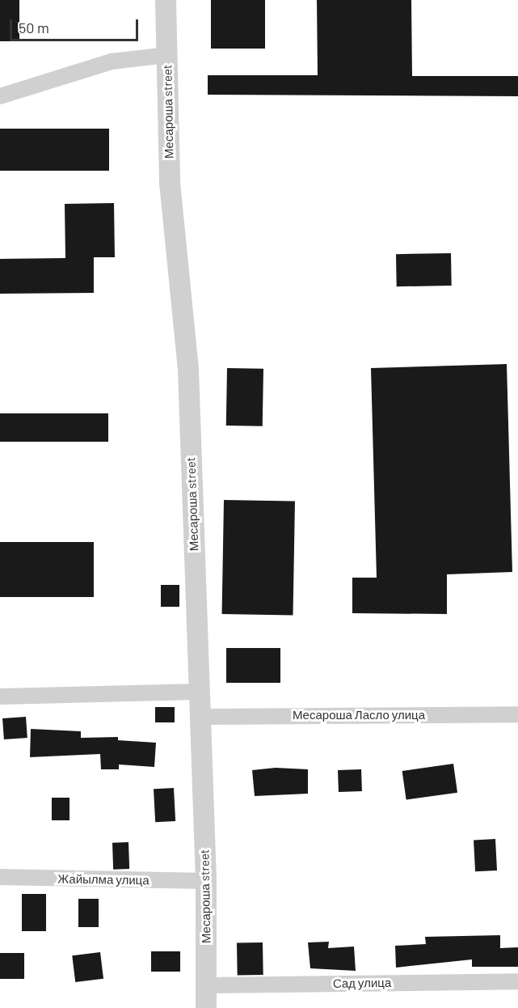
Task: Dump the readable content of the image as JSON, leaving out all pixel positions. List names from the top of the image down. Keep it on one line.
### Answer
{"streets":{"street":["Месароша street","Месароша Ласло улица","Жайылма улица","Сад улица"]},"crossings":[["Месароша street","Месароша Ласло улица"],["Месароша street","Жайылма улица"],["Месароша street","Сад улица"]],"scale_bar":"50 m"}
